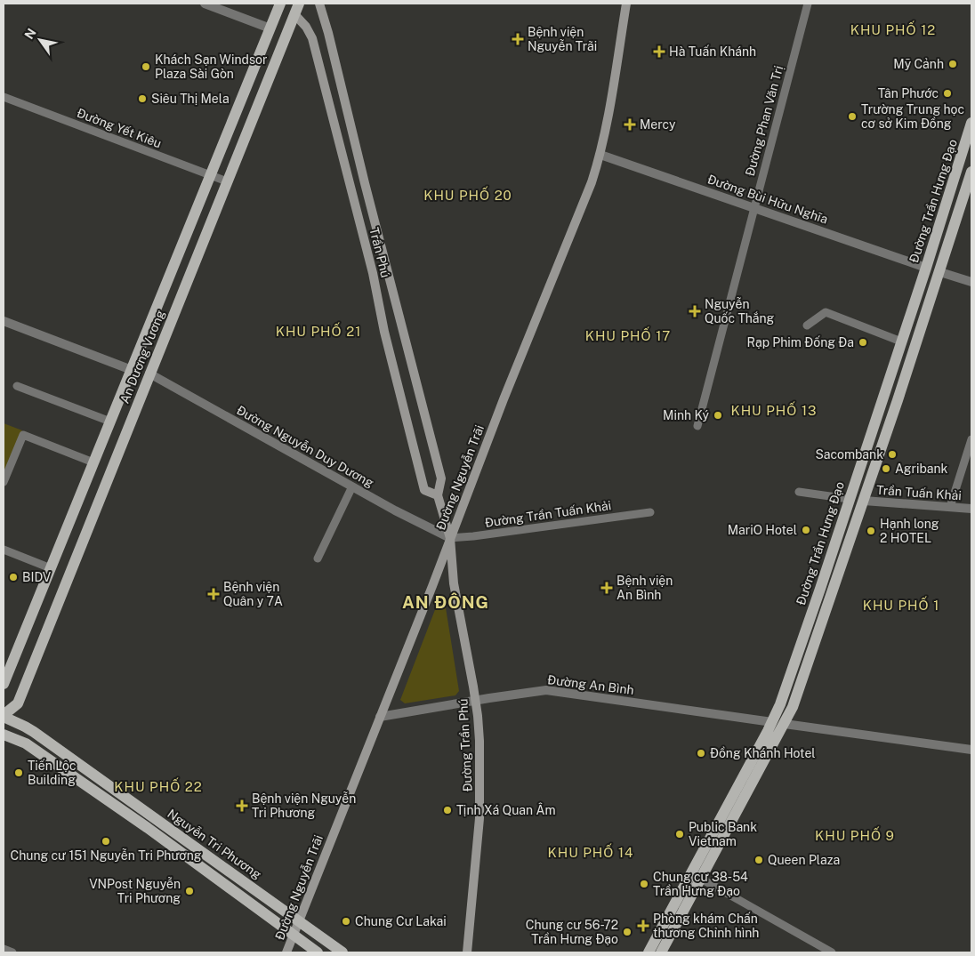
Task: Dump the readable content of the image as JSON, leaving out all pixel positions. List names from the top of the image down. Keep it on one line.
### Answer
{"streets":{"main road":["Đường Trần Hưng Đạo","Trần Phú","An Dương Vương","Đường Nguyễn Trãi","Đường Trần Phú","Nguyễn Tri Phương"],"street":["Đường Phan Văn Trị","Đường Yết Kiêu","Đường Bùi Hữu Nghĩa","Đường Nguyễn Duy Dương","Trần Tuấn Khải","Đường Trần Tuấn Khải","Đường An Bình"]},"crossings":[["Đường Phan Văn Trị","Đường Bùi Hữu Nghĩa"],["Đường Yết Kiêu","An Dương Vương"],["Đường Bùi Hữu Nghĩa","Đường Trần Hưng Đạo"],["Đường Bùi Hữu Nghĩa","Đường Nguyễn Trãi"],["Đường Trần Hưng Đạo","Trần Tuấn Khải"],["Đường Trần Hưng Đạo","Đường An Bình"],["Trần Phú","An Dương Vương"],["Trần Phú","Đường Nguyễn Duy Dương"],["Trần Phú","Đường Nguyễn Trãi"],["Trần Phú","Đường Trần Tuấn Khải"],["Trần Phú","Đường Trần Phú"],["An Dương Vương","Đường Nguyễn Duy Dương"],["An Dương Vương","Nguyễn Tri Phương"],["Đường Nguyễn Duy Dương","Đường Nguyễn Trãi"],["Đường Nguyễn Duy Dương","Đường Trần Tuấn Khải"],["Đường Nguyễn Duy Dương","Đường Trần Phú"],["Đường Nguyễn Trãi","Đường Trần Tuấn Khải"],["Đường Nguyễn Trãi","Đường An Bình"],["Đường Nguyễn Trãi","Đường Trần Phú"],["Đường Nguyễn Trãi","Nguyễn Tri Phương"],["Đường Trần Tuấn Khải","Đường Trần Phú"],["Đường An Bình","Đường Trần Phú"]],"districts":["KHU PHỐ 12","KHU PHỐ 20","KHU PHỐ 21","KHU PHỐ 17","KHU PHỐ 13","AN ĐÔNG","KHU PHỐ 1","KHU PHỐ 22","KHU PHỐ 9","KHU PHỐ 14"],"places":{"health":["Bệnh viện Nguyễn Trãi","Hà Tuấn Khánh","Mercy","Nguyễn Quốc Thắng","Bệnh viện An Bình","Bệnh viện Quân y 7A","Bệnh viện Nguyễn Tri Phương","Phòng khám Chấn thương Chỉnh hình"],"other":["Mỹ Cảnh","Khách Sạn Windsor Plaza Sài Gòn","Tân Phước","Siêu Thị Mela","Trường Trung học cơ sở Kim Đồng","Rạp Phim Đống Đa","Minh Ký","Sacombank","Agribank","MariO Hotel","Hạnh long 2 HOTEL","BIDV","Đồng Khánh Hotel","Tiến Lộc Building","Tịnh Xá Quan Âm","Public Bank Vietnam","Chung cư 151 Nguyễn Tri Phương","Queen Plaza","Chung cư 38-54 Trần Hưng Đạo","VNPost Nguyễn Tri Phương","Chung Cư Lakai","Chung cư 56-72 Trần Hưng Đạo"]},"north":"top left"}
